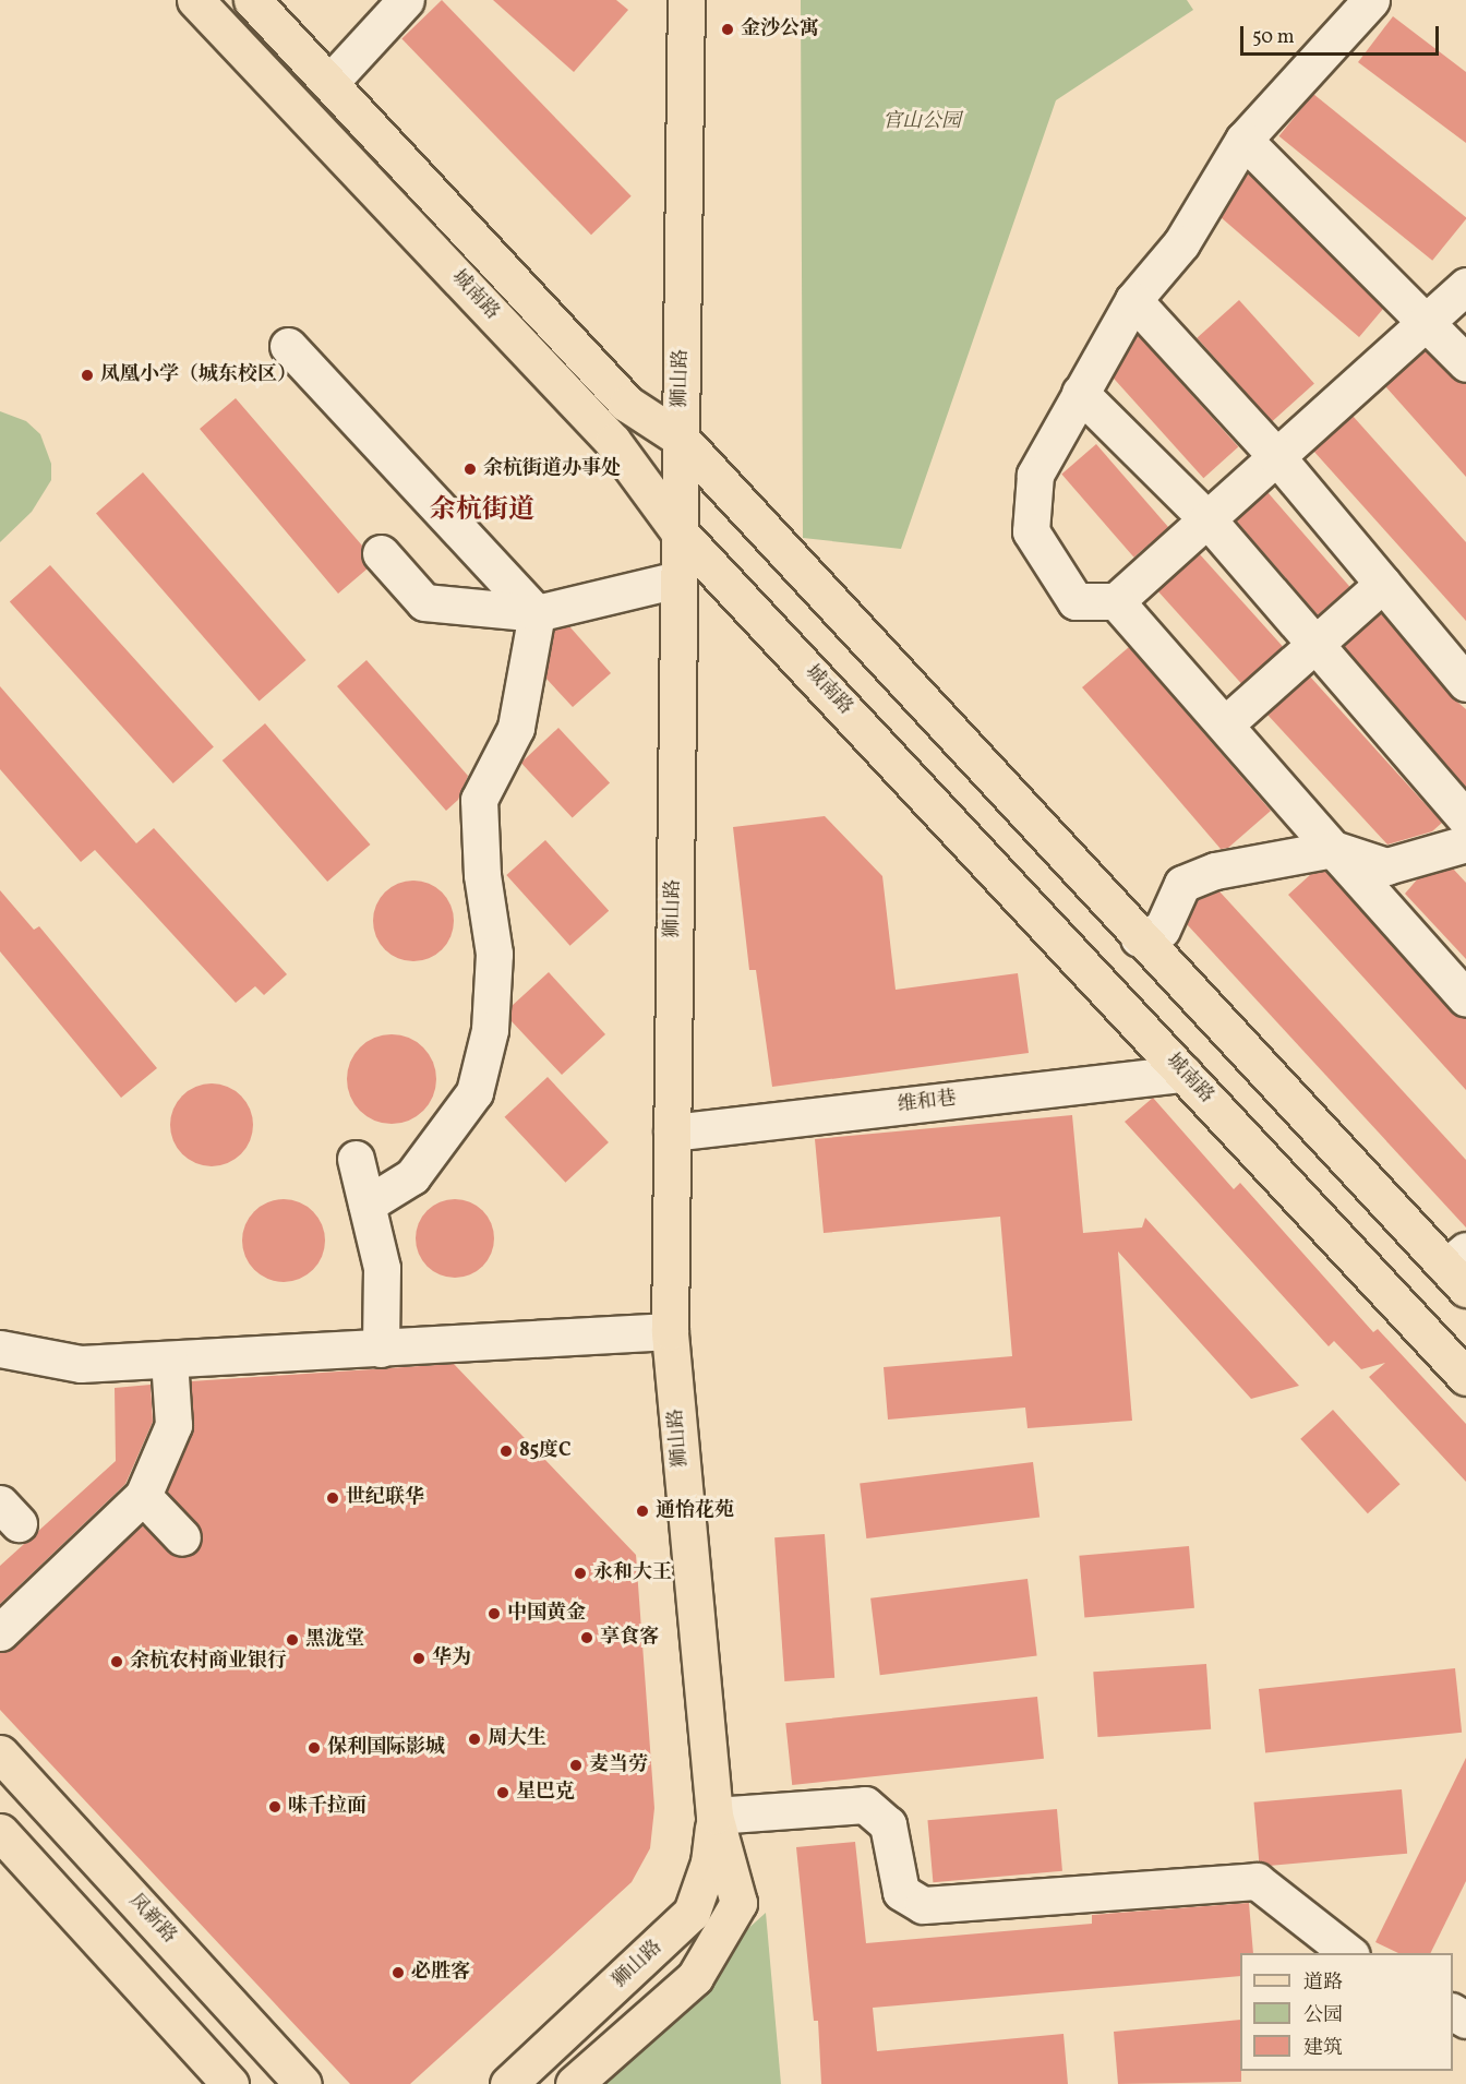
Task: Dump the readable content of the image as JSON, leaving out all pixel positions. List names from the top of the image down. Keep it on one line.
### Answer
{"streets":{"main road":["城南路","狮山路","凤新路"],"street":["维和巷"]},"crossings":[["城南路","狮山路"],["城南路","维和巷"],["狮山路","维和巷"]],"districts":["余杭街道"],"parks":["官山公园"],"places":["金沙公寓","凤凰小学（城东校区）","余杭街道办事处","85度C","世纪联华","通怡花苑","永和大王","中国黄金","享食客","黑泷堂","华为","余杭农村商业银行","周大生","保利国际影城","麦当劳","星巴克","味千拉面","必胜客"],"legend":["道路","公园","建筑"],"scale_bar":"50 m"}
